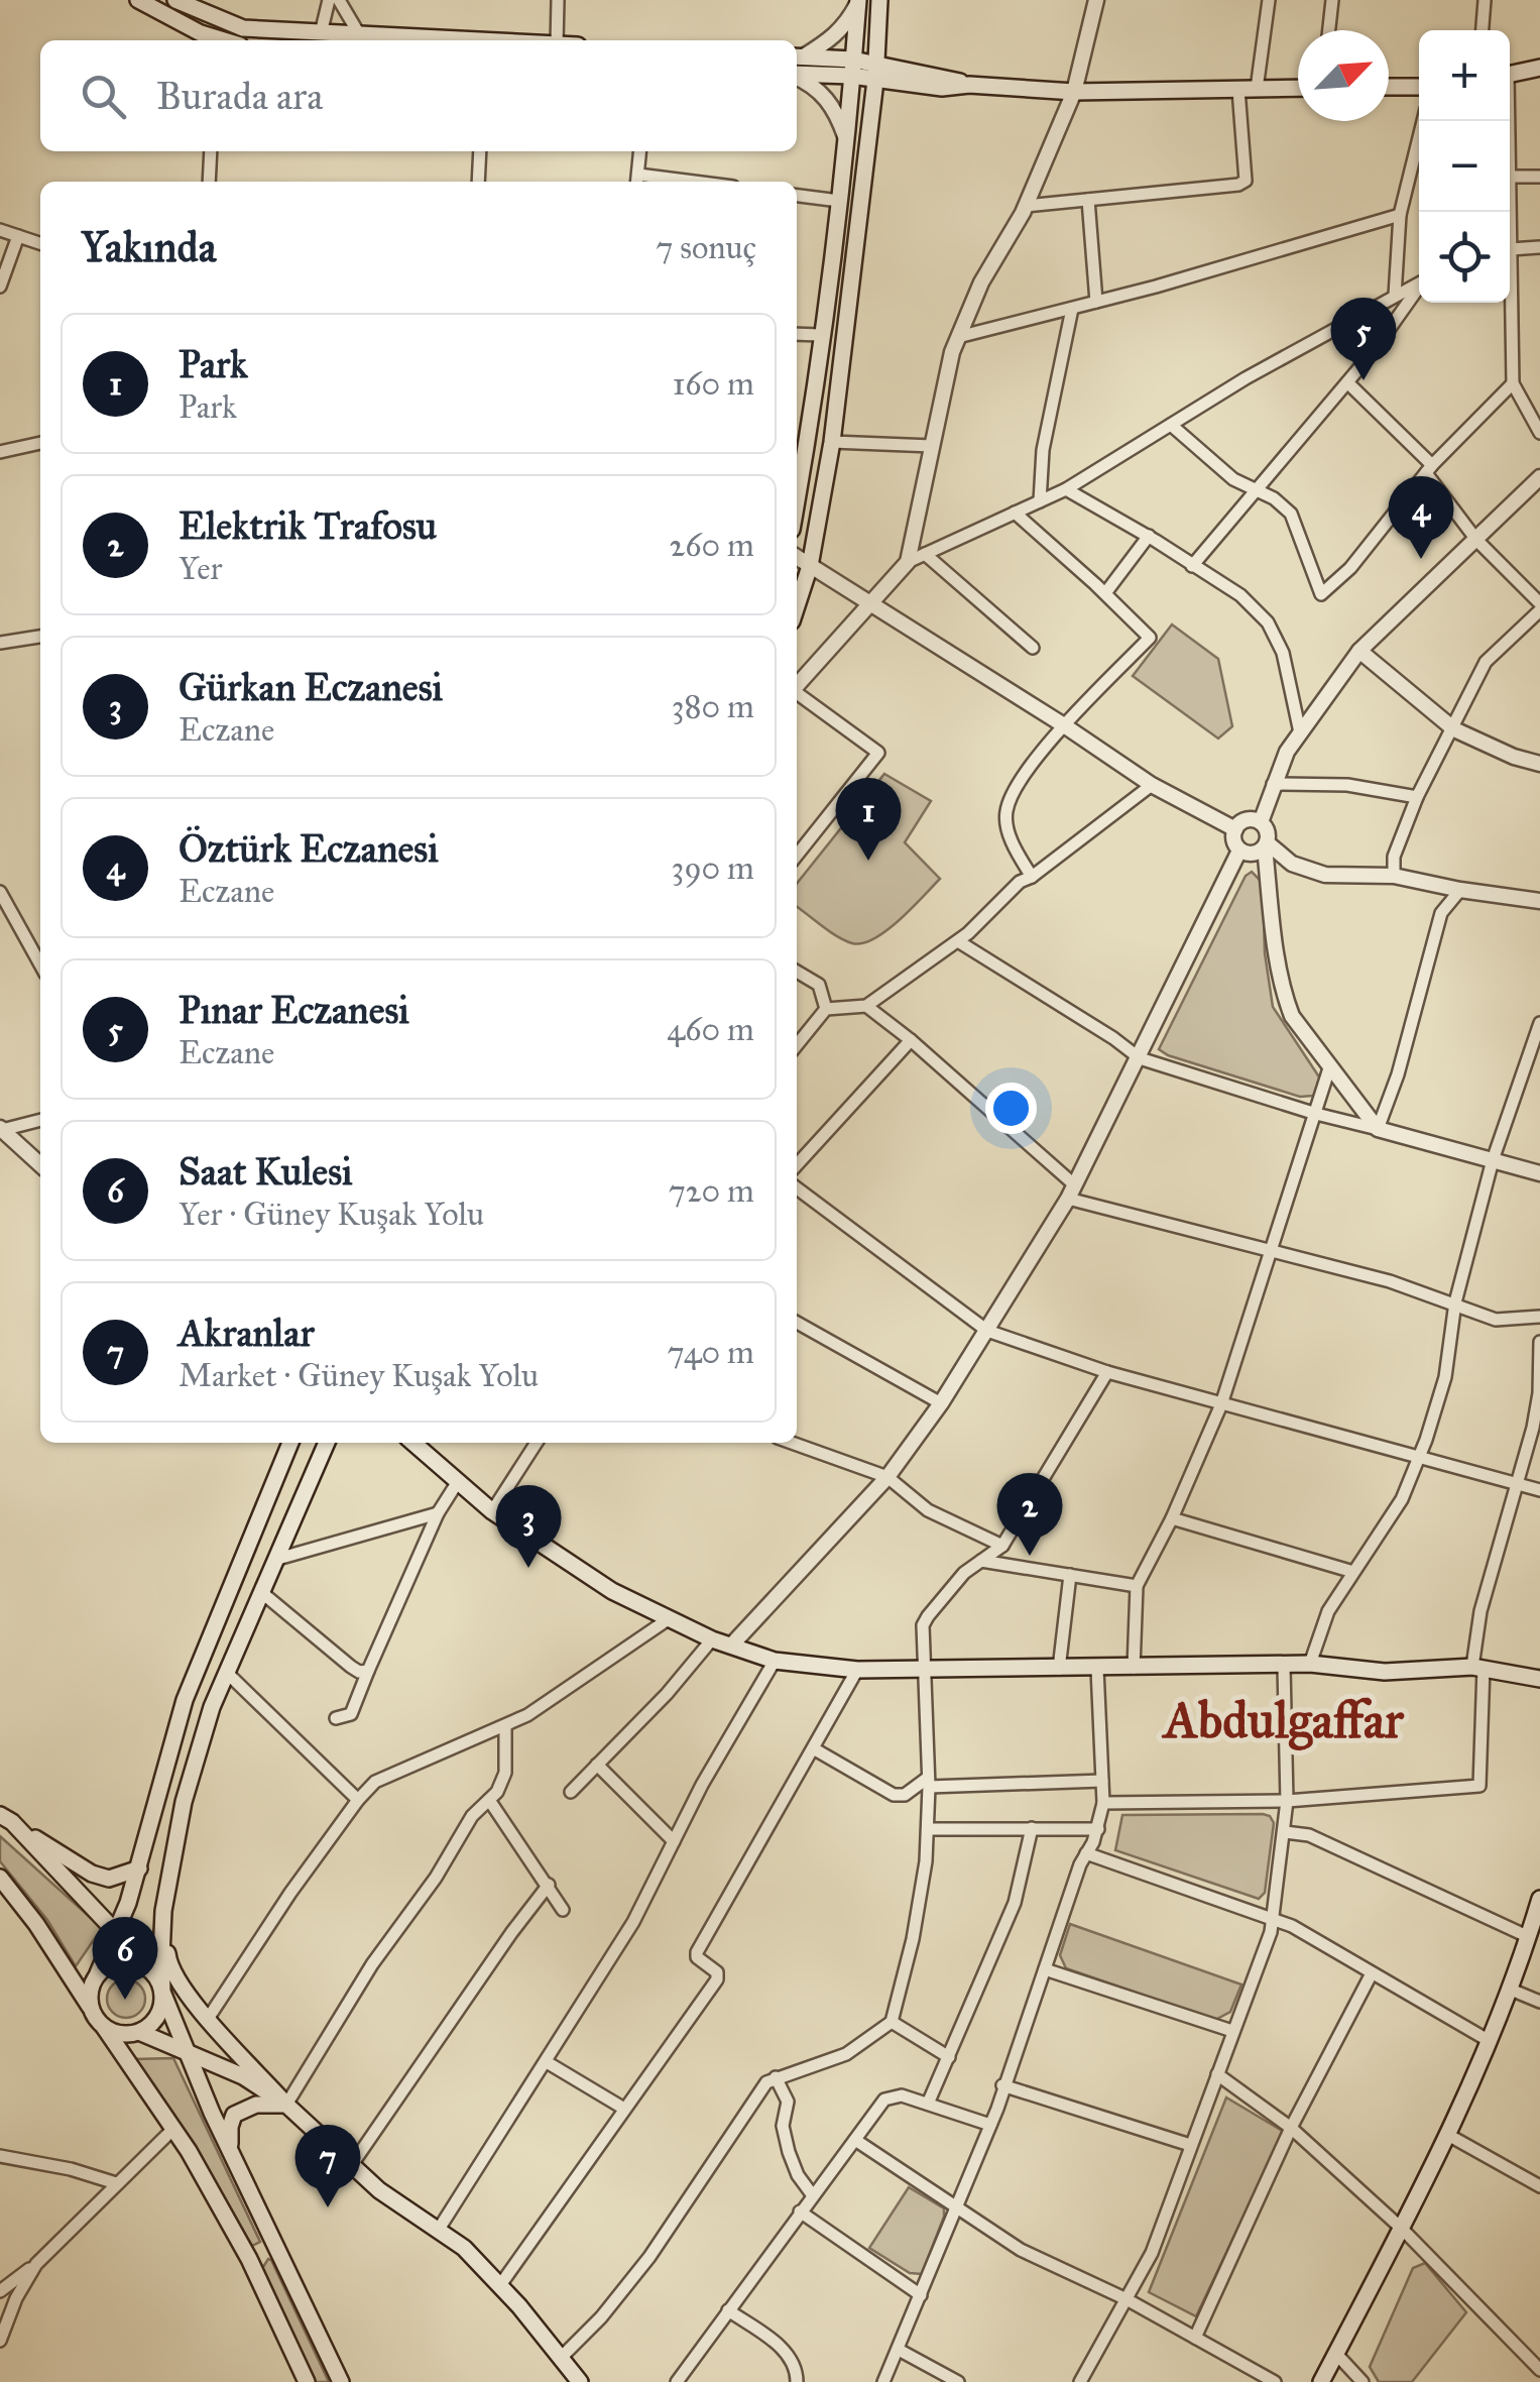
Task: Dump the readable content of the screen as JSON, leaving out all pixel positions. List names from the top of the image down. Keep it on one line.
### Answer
{"districts":["Abdulgaffar"],"north":"top right","page":{"map_buttons":["+","−"],"search":"Burada ara","heading":["Yakında","7 sonuç"],"pins":["5","4","1","2","3","6","7"],"list":[{"mark":"1","name":"Park","note":"Park","value":"160 m"},{"mark":"2","name":"Elektrik Trafosu","note":"Yer","value":"260 m"},{"mark":"3","name":"Gürkan Eczanesi","note":"Eczane","value":"380 m"},{"mark":"4","name":"Öztürk Eczanesi","note":"Eczane","value":"390 m"},{"mark":"5","name":"Pınar Eczanesi","note":"Eczane","value":"460 m"},{"mark":"6","name":"Saat Kulesi","note":"Yer · Güney Kuşak Yolu","value":"720 m"},{"mark":"7","name":"Akranlar","note":"Market · Güney Kuşak Yolu","value":"740 m"}]}}
